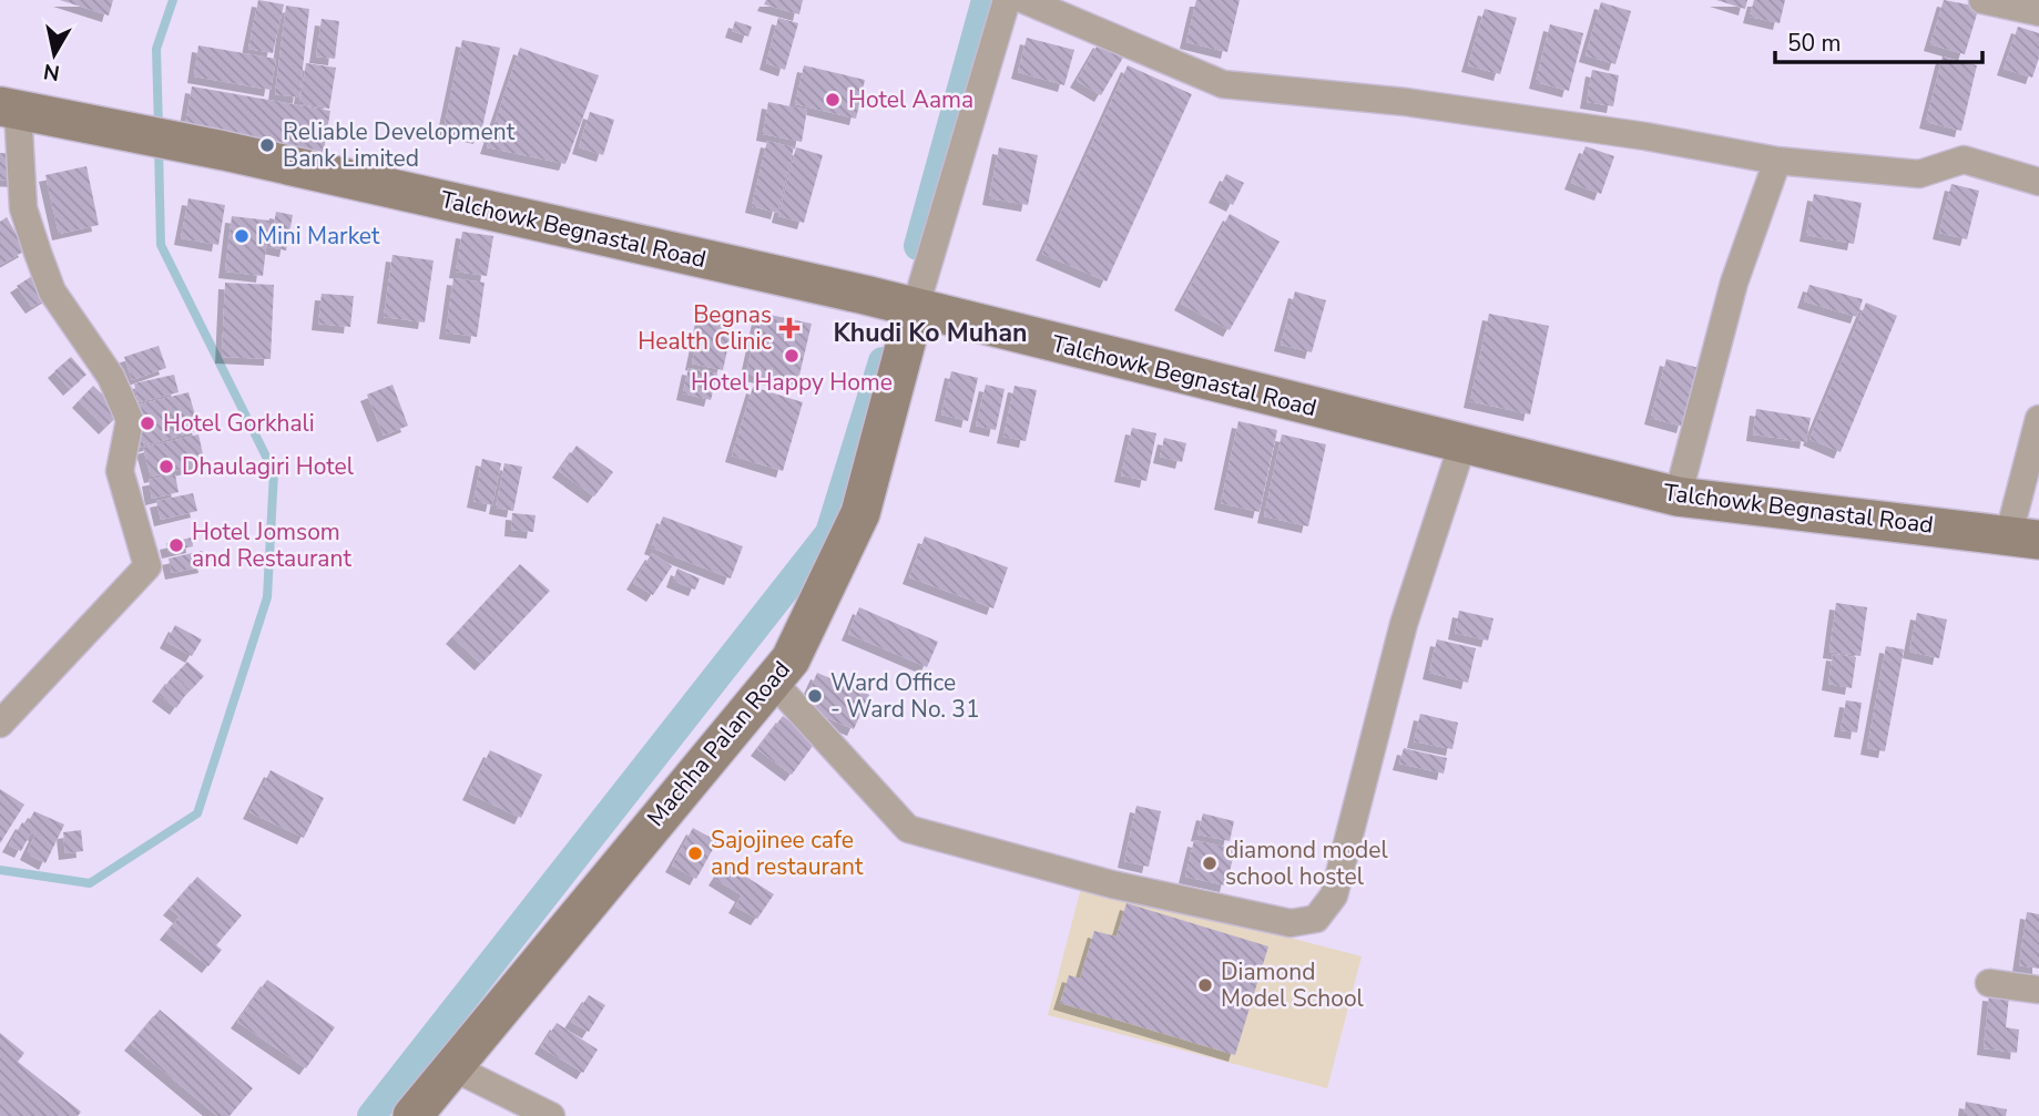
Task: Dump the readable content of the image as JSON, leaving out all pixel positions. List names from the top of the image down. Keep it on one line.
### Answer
{"streets":{"main road":["Talchowk Begnastal Road","Machha Palan Road"]},"crossings":[["Talchowk Begnastal Road","Machha Palan Road"]],"districts":["Khudi Ko Muhan"],"places":{"other":["Hotel Aama","Reliable Development Bank Limited","Mini Market","Hotel Happy Home","Hotel Gorkhali","Dhaulagiri Hotel","Hotel Jomsom and Restaurant","Ward Office - Ward No. 31","Sajojinee cafe and restaurant","diamond model school hostel","Diamond Model School"],"health":["Begnas Health Clinic"]},"scale_bar":"50 m","north":"bottom"}
